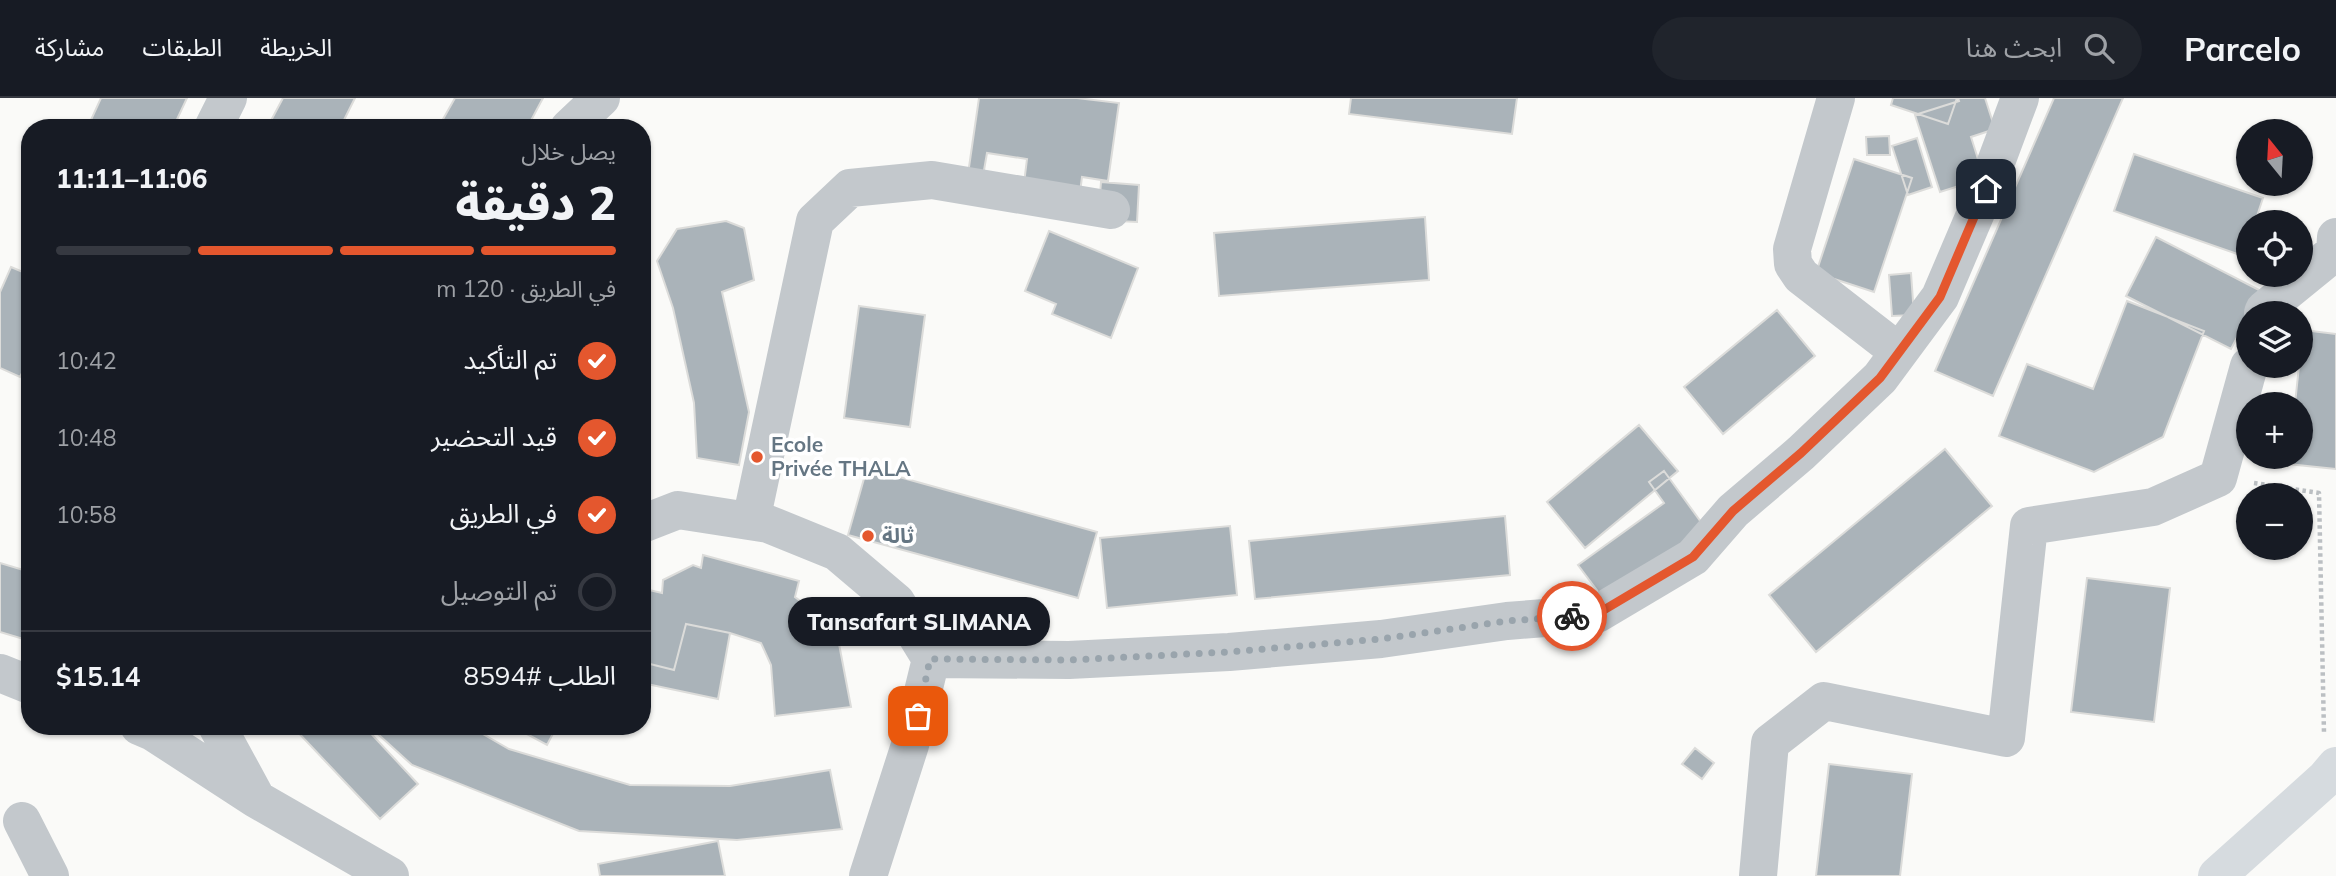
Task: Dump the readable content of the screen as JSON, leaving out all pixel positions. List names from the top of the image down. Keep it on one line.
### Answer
{"places":["Ecole Privée THALA","ثالة","Tansafart SLIMANA"],"north":"top","page":{"header":"Parcelo","search":"ابحث هنا","nav":["الخريطة","الطبقات","مشاركة"],"map_buttons":["+","−"],"heading":["2 دقيقة","يصل خلال","11:06–11:11"],"panel":["الطلب #8594","$15.14"],"bar":"في الطريق · 120 m","list":[["تم التأكيد","10:42"],["قيد التحضير","10:48"],["في الطريق","10:58"],"تم التوصيل"],"bubble":"Tansafart SLIMANA"}}
